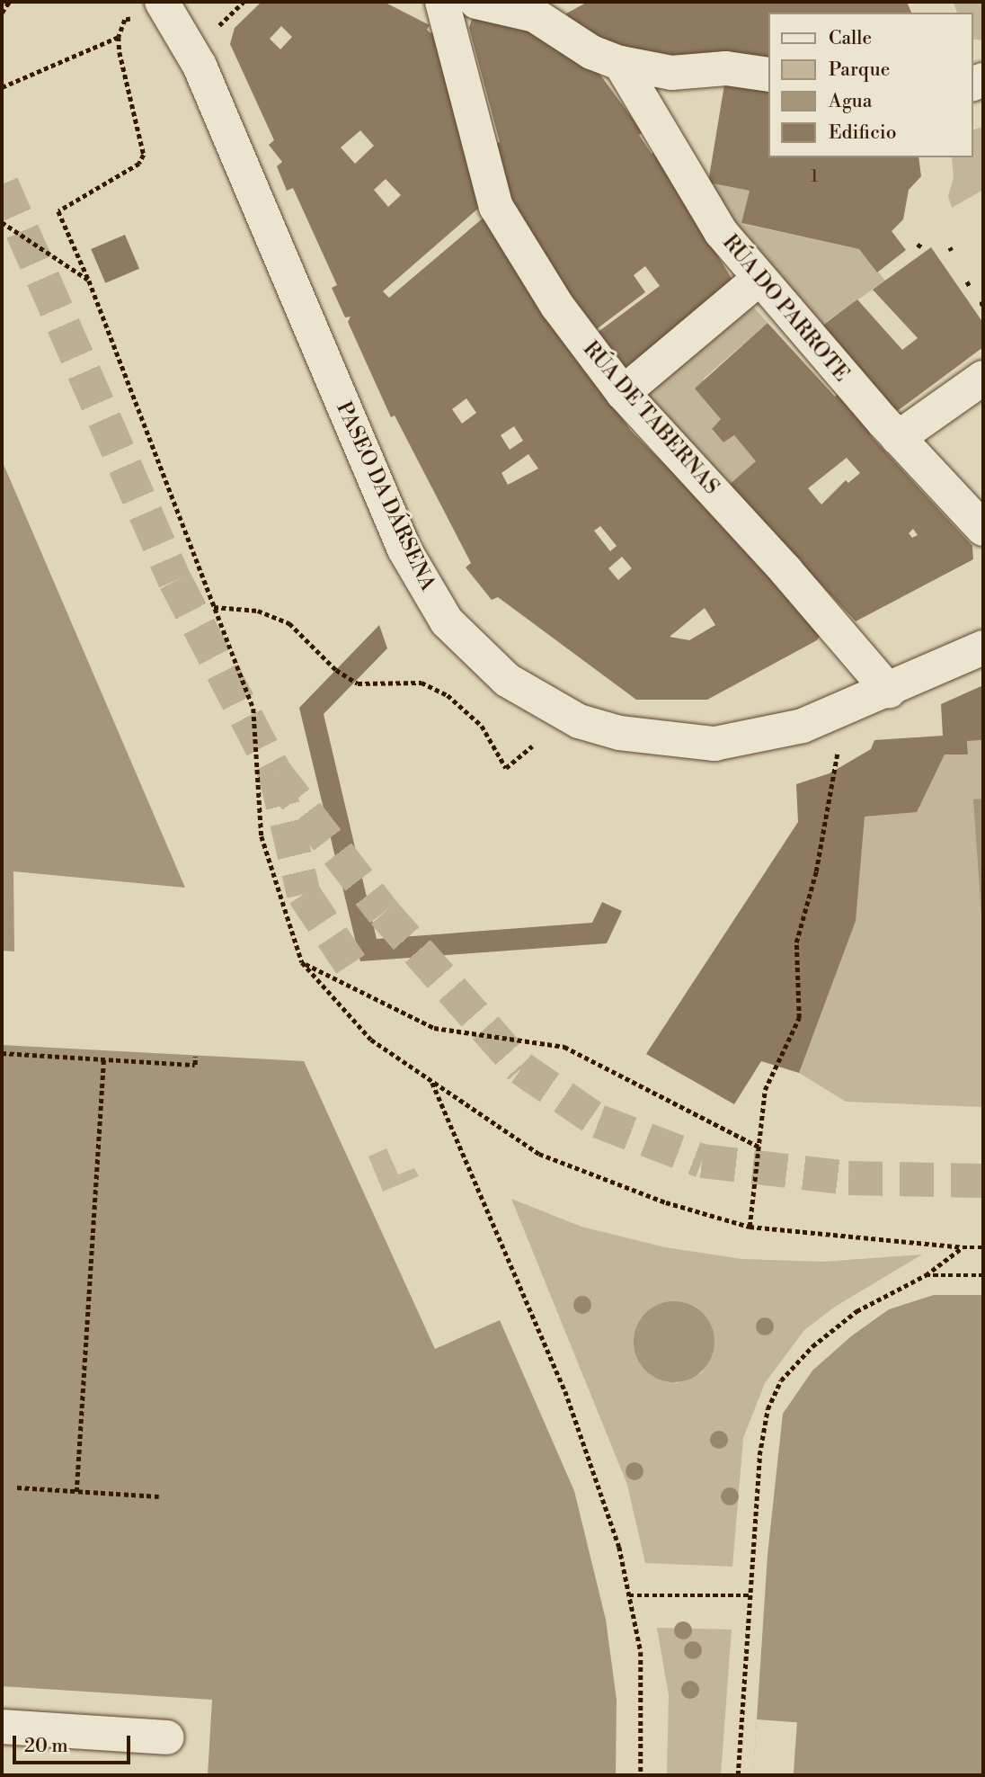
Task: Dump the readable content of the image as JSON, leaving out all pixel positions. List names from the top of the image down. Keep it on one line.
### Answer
{"streets":{"street":["RÚA DO PARROTE","RÚA DE TABERNAS","PASEO DA DÁRSENA"]},"crossings":[["RÚA DE TABERNAS","PASEO DA DÁRSENA"]],"house_numbers":["1"],"legend":["Calle","Parque","Agua","Edificio"],"scale_bar":"20 m"}
